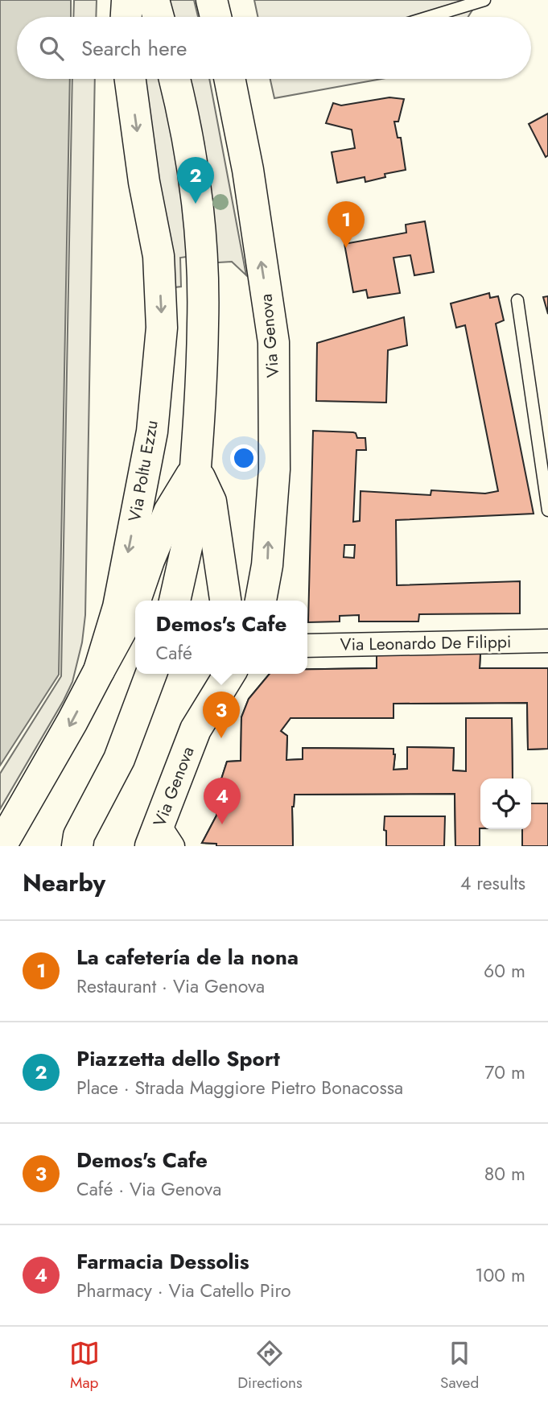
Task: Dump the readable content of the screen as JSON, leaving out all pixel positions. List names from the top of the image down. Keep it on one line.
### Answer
{"streets":{"street":["Via Genova","Via Poltu Ezzu","Via Leonardo De Filippi"]},"page":{"search":"Search here","pins":["2","1","3","4"],"popup":["Demos's Cafe","Café"],"heading":["Nearby","4 results"],"list":[{"mark":"1","name":"La cafetería de la nona","note":"Restaurant · Via Genova","value":"60 m"},{"mark":"2","name":"Piazzetta dello Sport","note":"Place · Strada Maggiore Pietro Bonacossa","value":"70 m"},{"mark":"3","name":"Demos's Cafe","note":"Café · Via Genova","value":"80 m"},{"mark":"4","name":"Farmacia Dessolis","note":"Pharmacy · Via Catello Piro","value":"100 m"}],"nav":["Map","Directions","Saved"]}}
